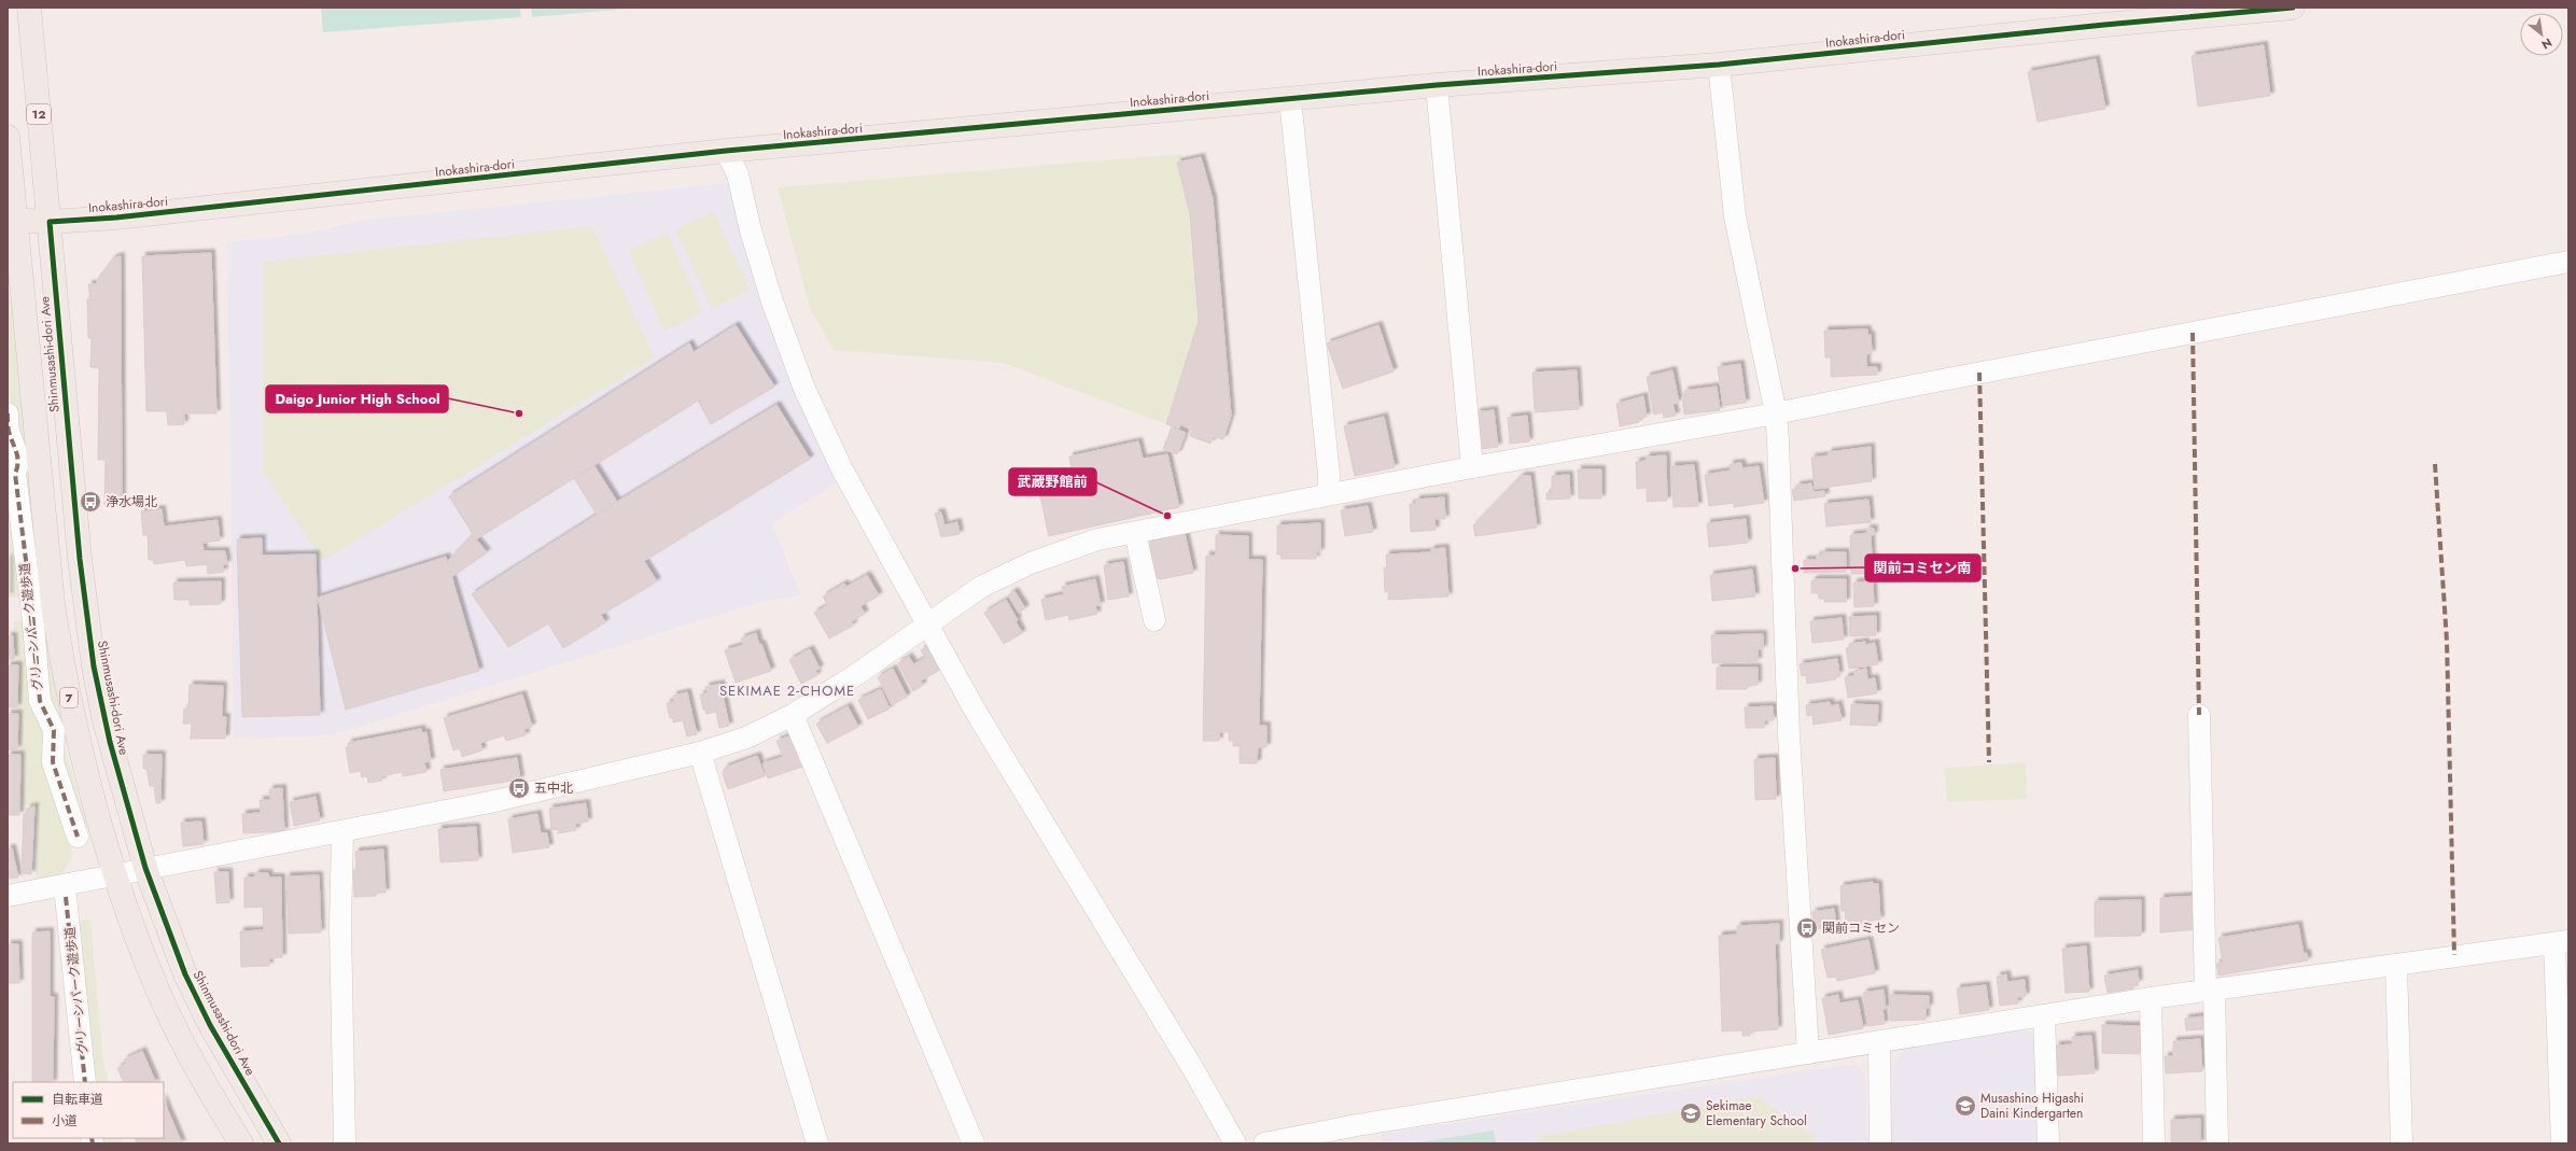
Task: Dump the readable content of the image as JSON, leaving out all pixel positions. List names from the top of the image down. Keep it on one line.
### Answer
{"streets":{"main road":["Inokashira-dori","12","Shinmusashi-dori Ave","7"],"street":["グリーンパーク遊歩道"]},"crossings":[["Inokashira-dori","Shinmusashi-dori Ave"]],"districts":["SEKIMAE 2-CHOME"],"places":{"other":["Daigo Junior High School","武蔵野館前","関前コミセン南"],"bus stop":["浄水場北","五中北","関前コミセン"],"school or university":["Musashino Higashi Daini Kindergarten","Sekimae Elementary School"]},"legend":["自転車道","小道"],"north":"bottom right"}
